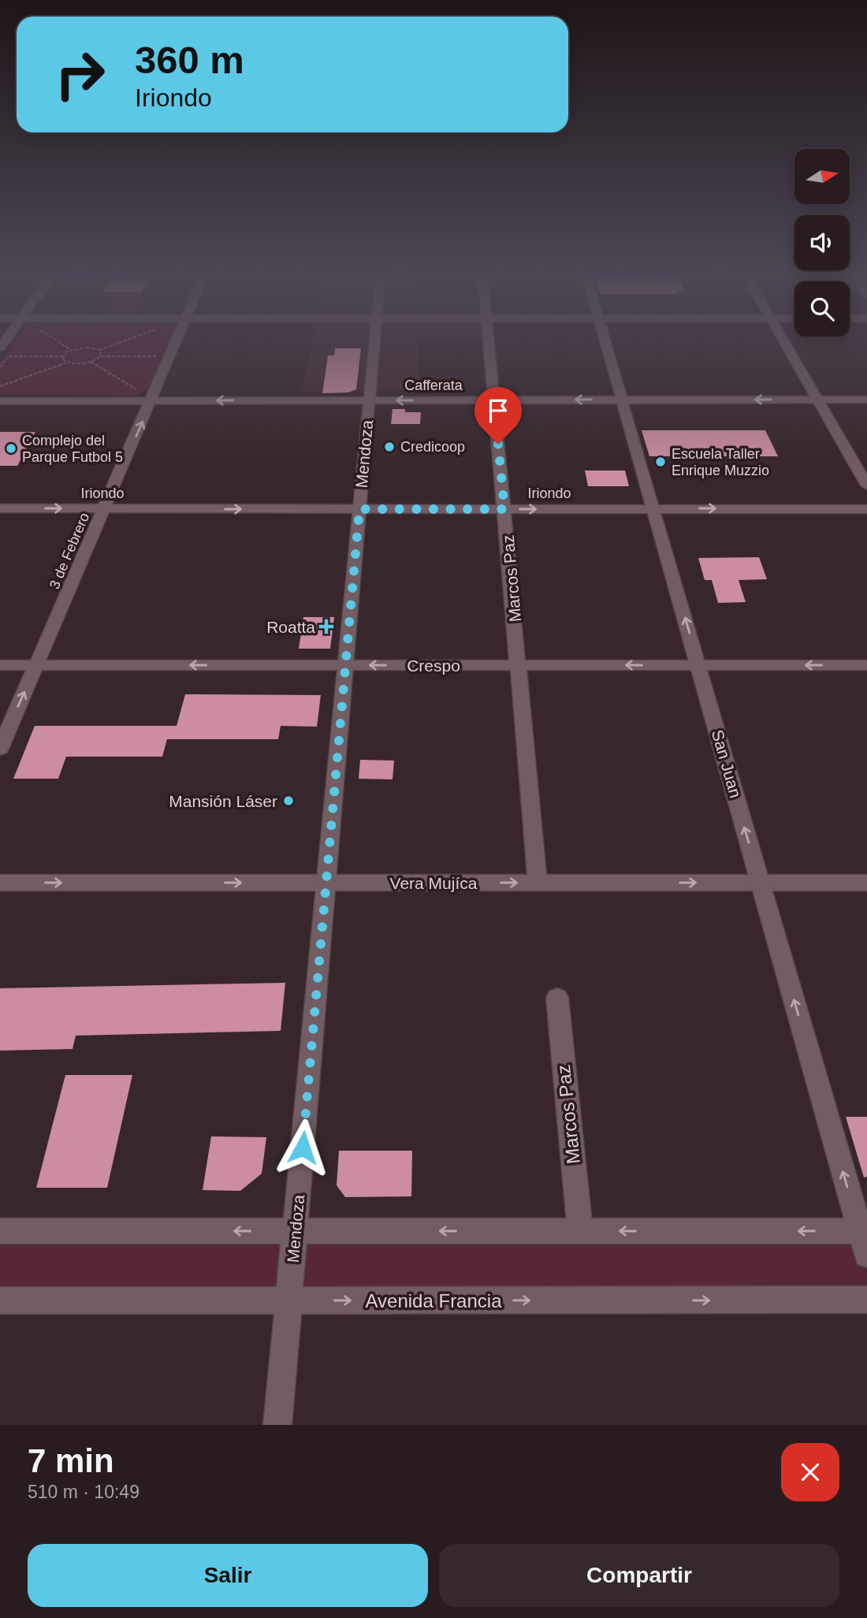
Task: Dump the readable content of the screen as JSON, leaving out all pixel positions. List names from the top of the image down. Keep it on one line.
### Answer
{"streets":{"street":["Cafferata","Mendoza","Iriondo","3 de Febrero","Marcos Paz","Crespo","San Juan","Vera Mujíca","Avenida Francia"]},"crossings":[["Cafferata","Mendoza"],["Cafferata","3 de Febrero"],["Cafferata","Marcos Paz"],["Cafferata","San Juan"],["Mendoza","Iriondo"],["Mendoza","Crespo"],["Mendoza","Vera Mujíca"],["Mendoza","Avenida Francia"],["Iriondo","3 de Febrero"],["Iriondo","Marcos Paz"],["Iriondo","San Juan"],["3 de Febrero","Crespo"],["Marcos Paz","Crespo"],["Marcos Paz","Vera Mujíca"],["Crespo","San Juan"],["San Juan","Vera Mujíca"]],"one_way":["Cafferata","Iriondo","3 de Febrero","Crespo","San Juan","Vera Mujíca"],"places":{"other":["Credicoop","Complejo del Parque Futbol 5","Escuela Taller Enrique Muzzio","Mansión Láser"],"health":["Roatta"]},"north":"right","page":{"turn":["360 m","Iriondo"],"heading":["7 min","510 m · 10:49"],"buttons":["Salir","Compartir"]}}
